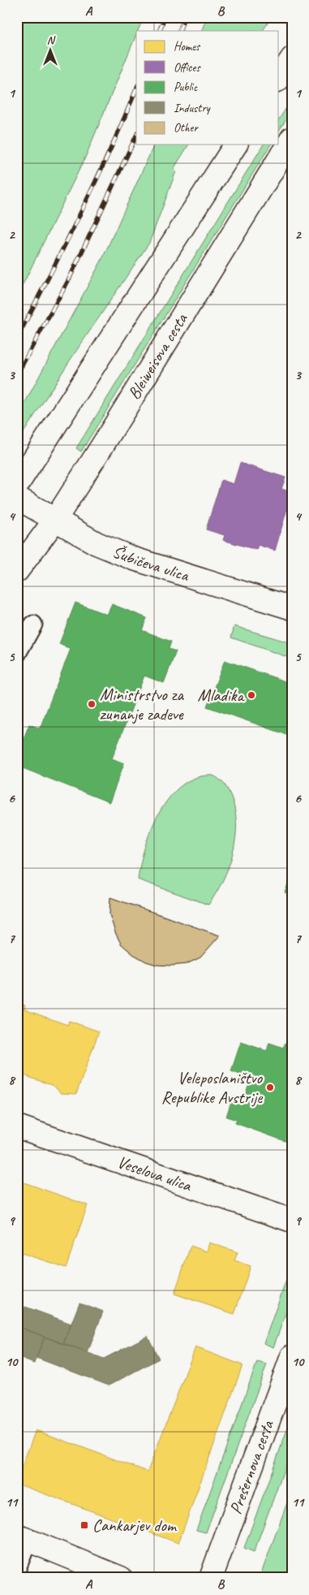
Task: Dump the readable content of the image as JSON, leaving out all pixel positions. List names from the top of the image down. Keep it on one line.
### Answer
{"streets":{"main road":["Bleiweisova cesta","Šubičeva ulica","Veselova ulica","Prešernova cesta"]},"crossings":[["Bleiweisova cesta","Šubičeva ulica"]],"places":{"other":["Mladika","Ministrstvo za zunanje zadeve","Veleposlaništvo Republike Avstrije"],"transit":["Cankarjev dom"]},"legend":["Homes","Offices","Public","Industry","Other"],"north":"top","grid":{"columns":["A","B"],"rows":["1","2","3","4","5","6","7","8","9","10","11"]}}
